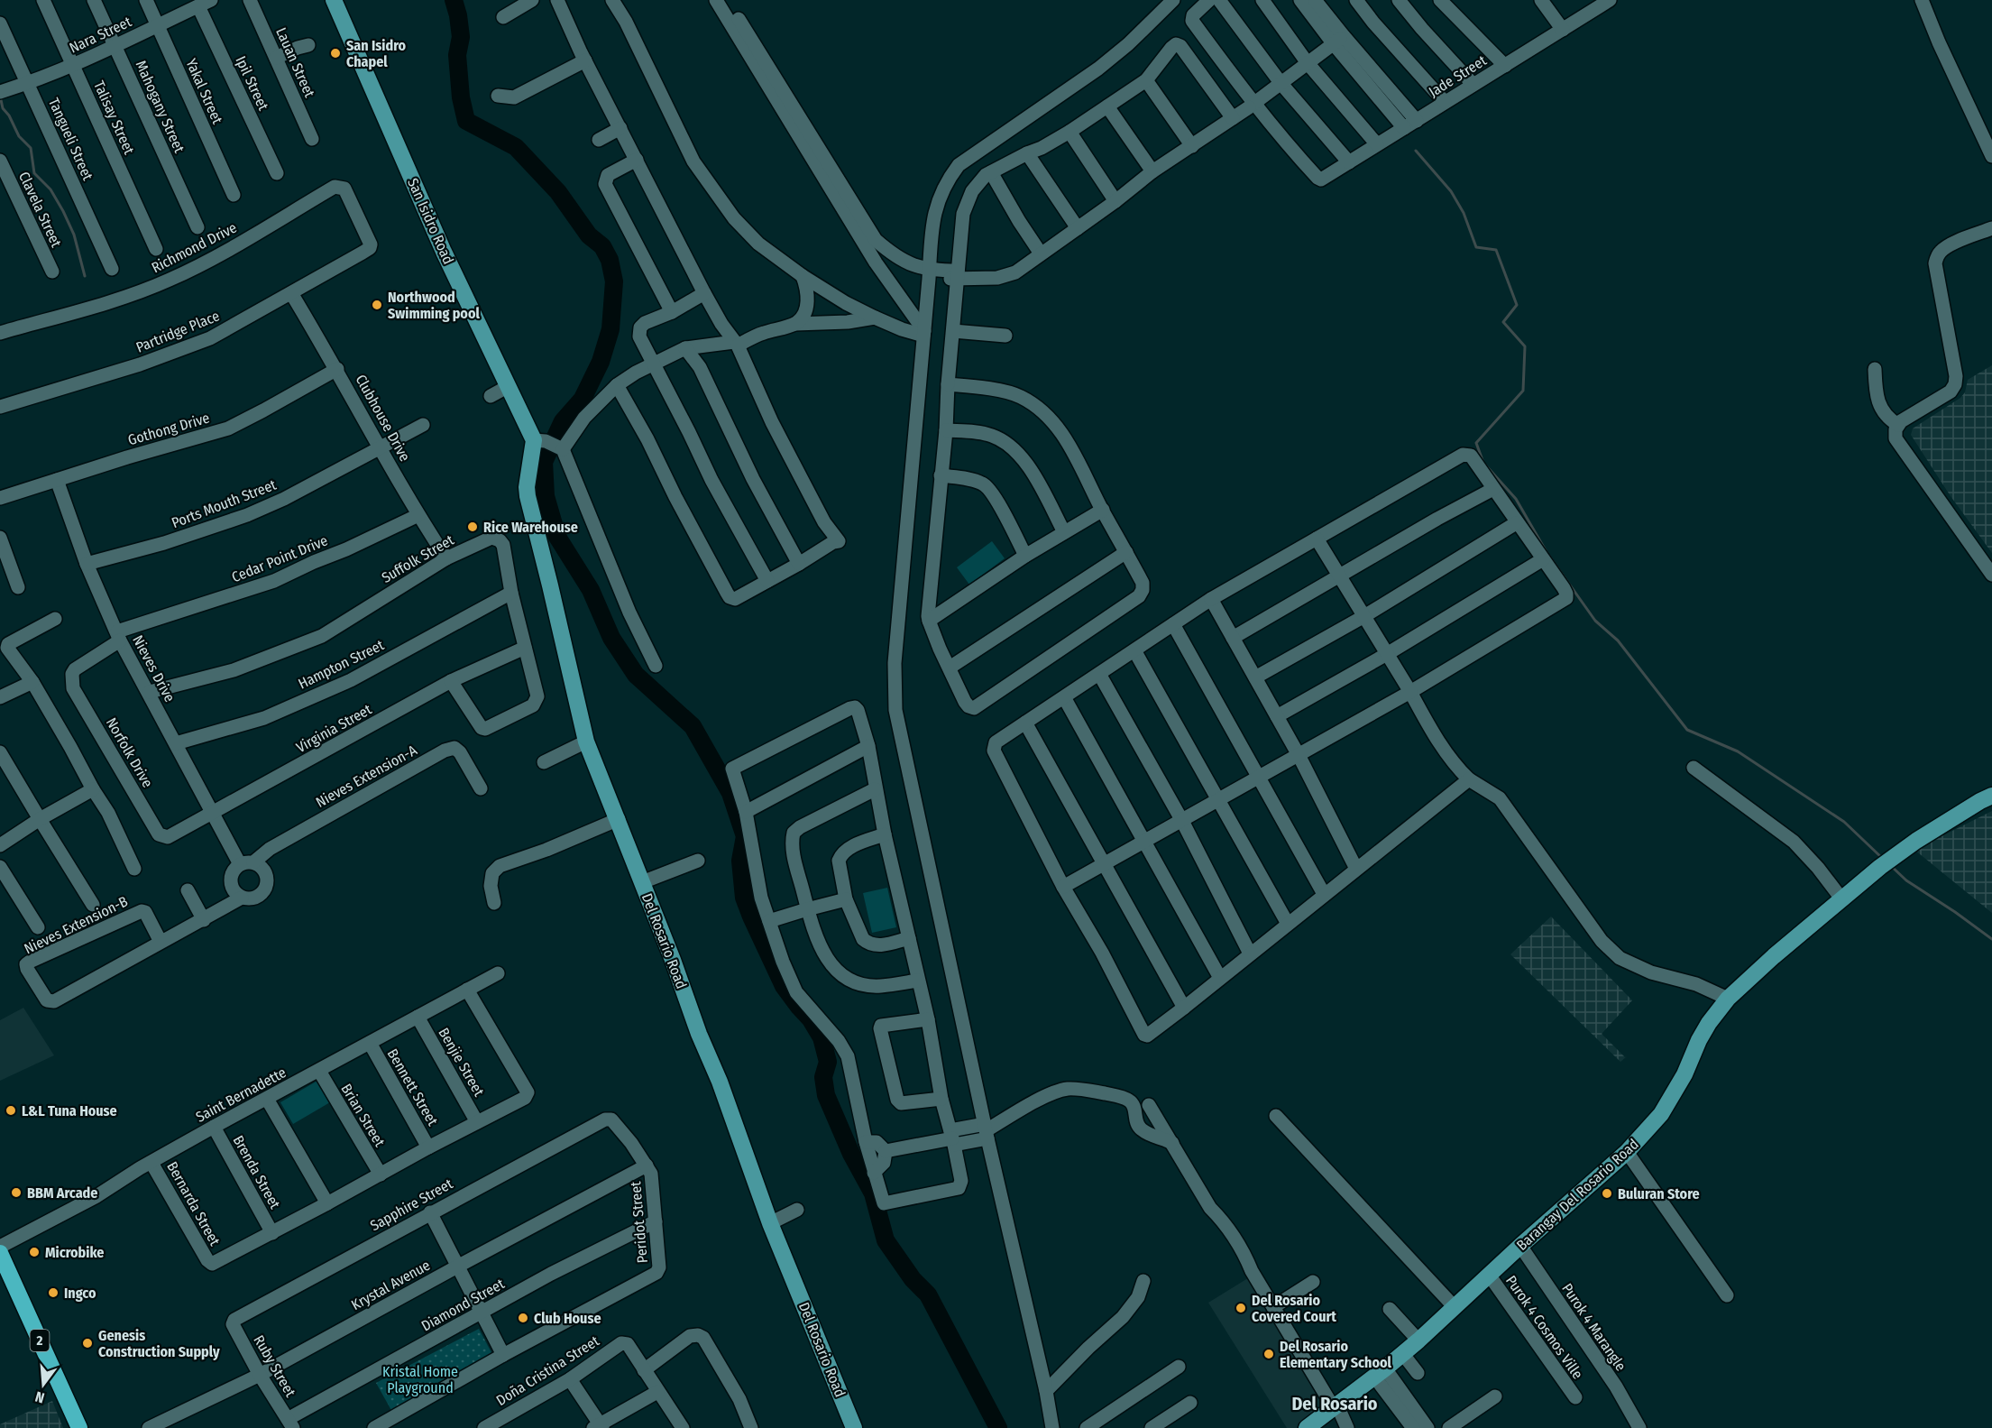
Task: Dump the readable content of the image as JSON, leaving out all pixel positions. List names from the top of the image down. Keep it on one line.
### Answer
{"streets":{"highway":["2"],"main road":["San Isidro Road","Del Rosario Road","Barangay Del Rosario Road"],"street":["Nara Street","Lauan Street","Jade Street","Ipil Street","Yakal Street","Mahogany Street","Talisay Street","Tangueli Street","Clavela Street","Richmond Drive","Partridge Place","Clubhouse Drive","Gothong Drive","Ports Mouth Street","Cedar Point Drive","Suffolk Street","Hampton Street","Nieves Drive","Virginia Street","Norfolk Drive","Nieves Extension-A","Nieves Extension-B","Benjie Street","Bennett Street","Saint Bernadette","Brian Street","Brenda Street","Bernarda Street","Sapphire Street","Peridot Street","Krystal Avenue","Diamond Street","Purok 4 Cosmos Ville","Purok 4 Marangle","Ruby Street","Doña Cristina Street"]},"crossings":[["Nara Street","Ipil Street"],["Nara Street","Yakal Street"],["Nara Street","Mahogany Street"],["Nara Street","Talisay Street"],["Nara Street","Tangueli Street"],["San Isidro Road","Del Rosario Road"],["Richmond Drive","Partridge Place"],["Partridge Place","Clubhouse Drive"],["Clubhouse Drive","Gothong Drive"],["Clubhouse Drive","Ports Mouth Street"],["Clubhouse Drive","Cedar Point Drive"],["Clubhouse Drive","Suffolk Street"],["Gothong Drive","Nieves Drive"],["Ports Mouth Street","Nieves Drive"],["Cedar Point Drive","Nieves Drive"],["Cedar Point Drive","Norfolk Drive"],["Suffolk Street","Hampton Street"],["Suffolk Street","Nieves Drive"],["Suffolk Street","Virginia Street"],["Hampton Street","Nieves Drive"],["Nieves Drive","Virginia Street"],["Nieves Drive","Nieves Extension-A"],["Nieves Drive","Nieves Extension-B"],["Virginia Street","Norfolk Drive"],["Nieves Extension-A","Nieves Extension-B"],["Benjie Street","Saint Bernadette"],["Bennett Street","Saint Bernadette"],["Saint Bernadette","Brian Street"],["Saint Bernadette","Brenda Street"],["Saint Bernadette","Bernarda Street"],["Brenda Street","Bernarda Street"],["Barangay Del Rosario Road","Purok 4 Cosmos Ville"],["Barangay Del Rosario Road","Purok 4 Marangle"],["Sapphire Street","Peridot Street"],["Sapphire Street","Ruby Street"],["Peridot Street","Krystal Avenue"],["Peridot Street","Diamond Street"],["Krystal Avenue","Ruby Street"],["Diamond Street","Ruby Street"]],"districts":["Del Rosario"],"parks":["Kristal Home Playground"],"places":["San Isidro Chapel","Northwood Swimming pool","Rice Warehouse","L&L Tuna House","BBM Arcade","Buluran Store","Microbike","Ingco","Del Rosario Covered Court","Club House","Genesis Construction Supply","Del Rosario Elementary School"],"north":"bottom"}
